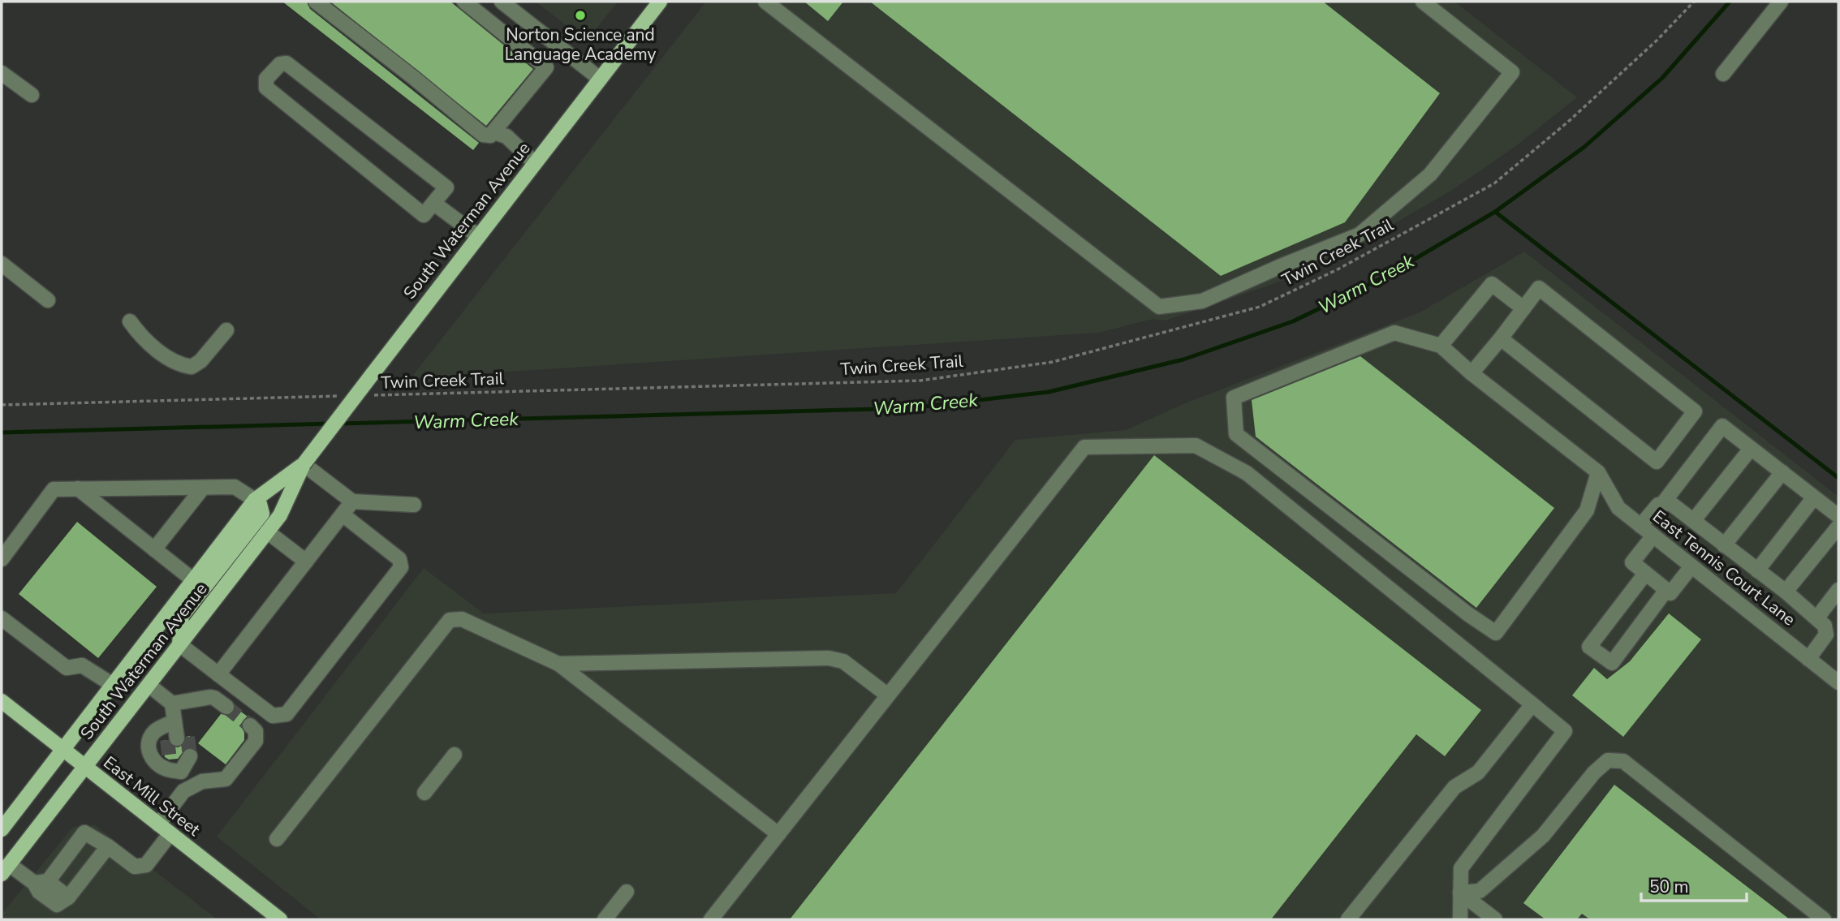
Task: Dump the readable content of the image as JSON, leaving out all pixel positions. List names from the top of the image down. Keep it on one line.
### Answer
{"streets":{"main road":["South Waterman Avenue","East Mill Street"],"street":["East Tennis Court Lane"],"path":["Twin Creek Trail"]},"crossings":[["South Waterman Avenue","East Mill Street"]],"water":["Warm Creek"],"places":["Norton Science and Language Academy"],"scale_bar":"50 m"}
